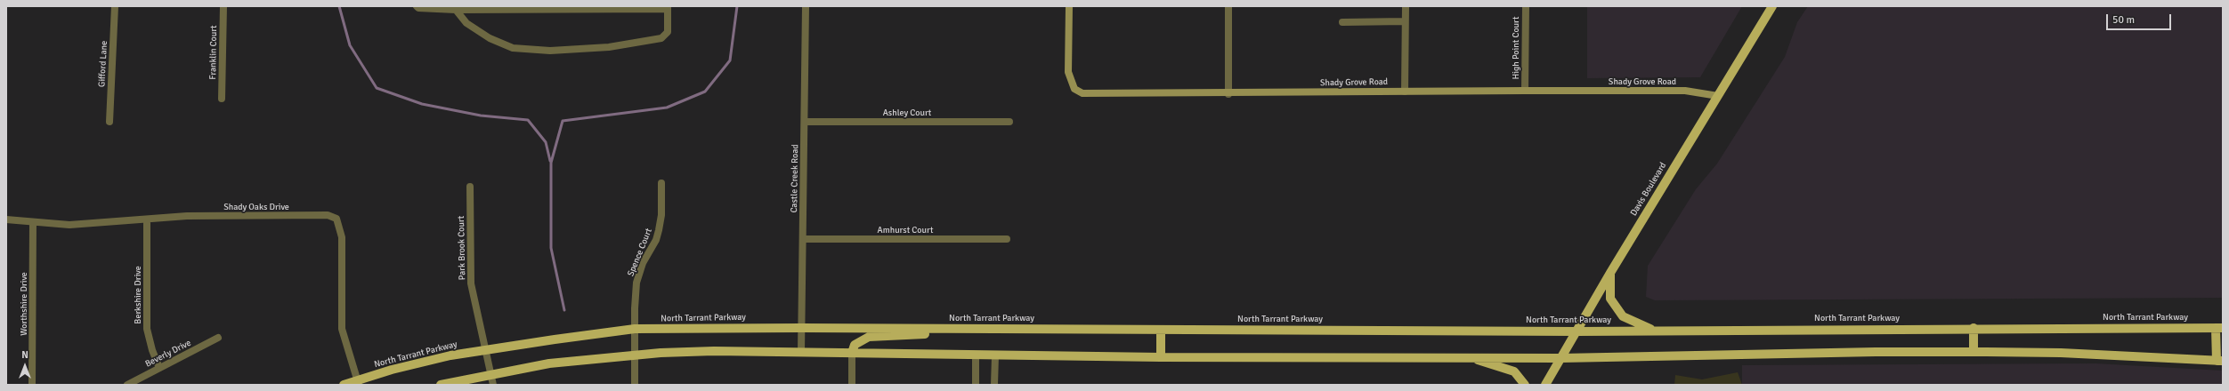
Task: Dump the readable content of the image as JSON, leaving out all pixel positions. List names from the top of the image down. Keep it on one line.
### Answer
{"streets":{"main road":["Davis Boulevard","North Tarrant Parkway"],"street":["High Point Court","Franklin Court","Gifford Lane","Shady Grove Road","Ashley Court","Castle Creek Road","Shady Oaks Drive","Amhurst Court","Park Brook Court","Spence Court","Berkshire Drive","Worthshire Drive","Beverly Drive"]},"crossings":[["High Point Court","Shady Grove Road"],["Shady Grove Road","Davis Boulevard"],["Ashley Court","Castle Creek Road"],["Castle Creek Road","Amhurst Court"],["Castle Creek Road","North Tarrant Parkway"],["Davis Boulevard","North Tarrant Parkway"],["Shady Oaks Drive","Berkshire Drive"],["Shady Oaks Drive","Worthshire Drive"],["Shady Oaks Drive","North Tarrant Parkway"],["Park Brook Court","North Tarrant Parkway"],["Spence Court","North Tarrant Parkway"],["Berkshire Drive","Beverly Drive"]],"scale_bar":"50 m","north":"top"}
